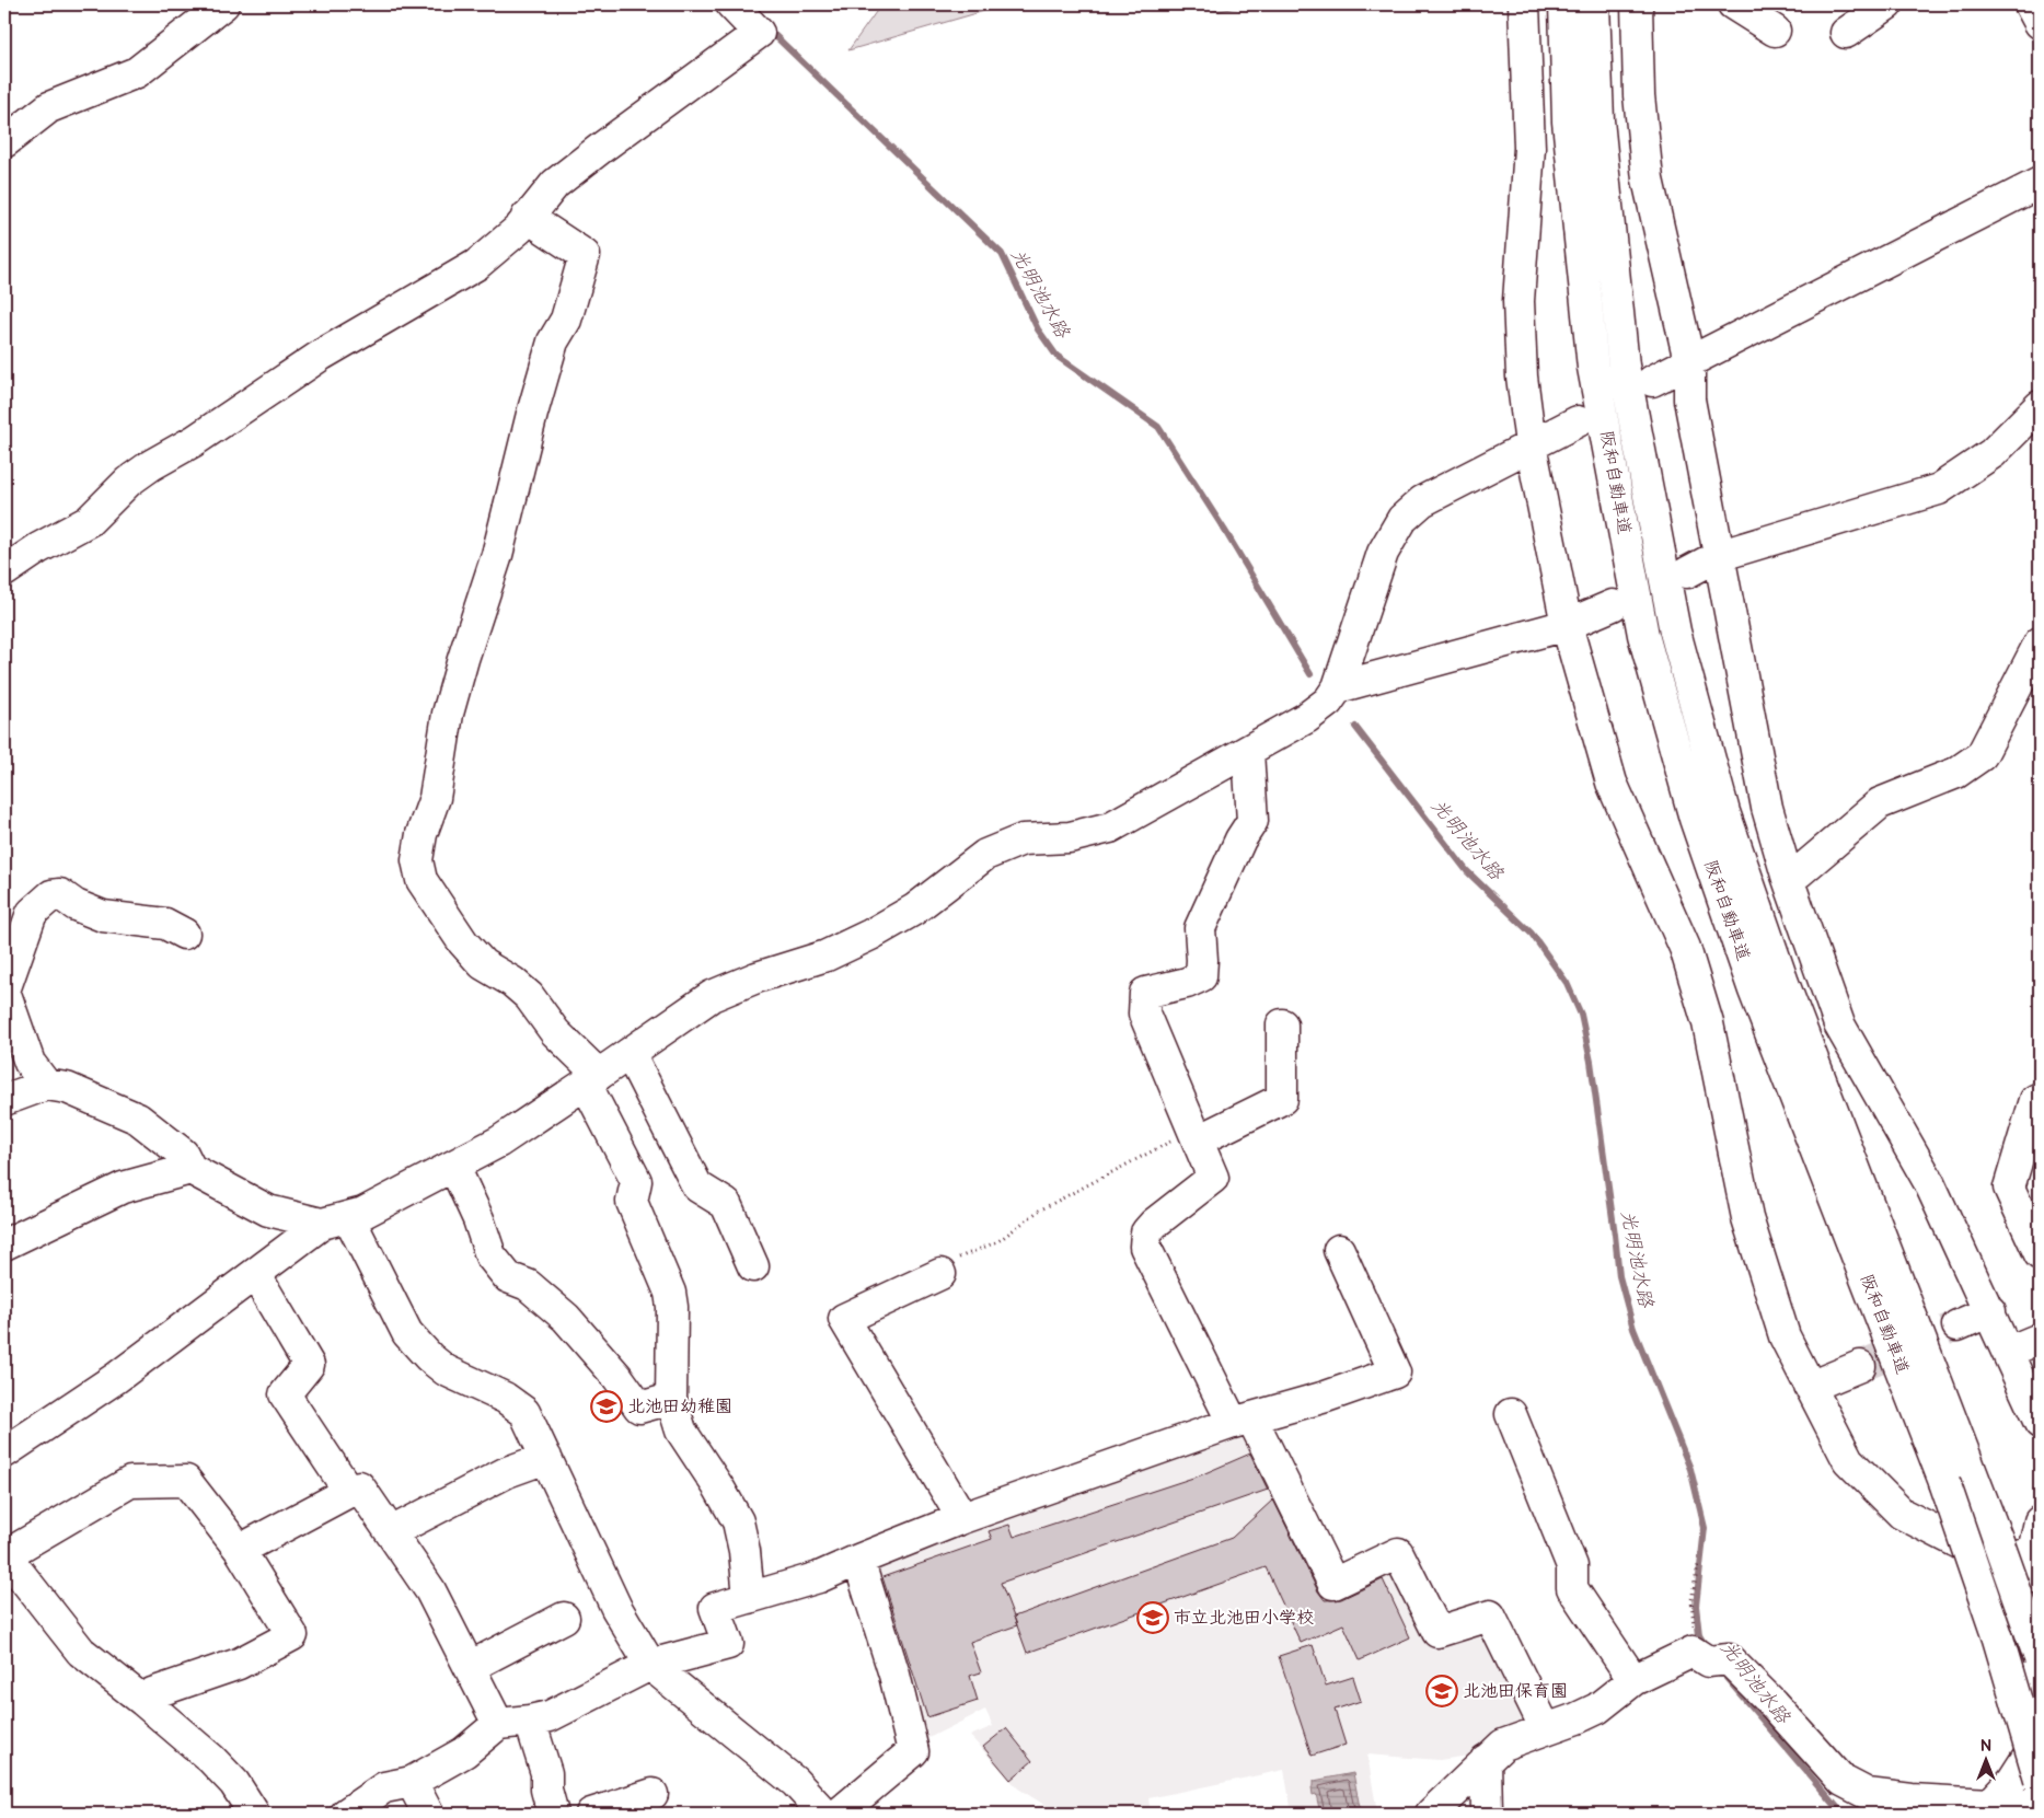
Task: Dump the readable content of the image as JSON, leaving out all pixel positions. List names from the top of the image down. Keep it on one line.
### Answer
{"streets":{"main road":["阪和自動車道"]},"water":["光明池水路"],"places":{"school or university":["北池田幼稚園","市立北池田小学校","北池田保育園"]},"north":"top"}
